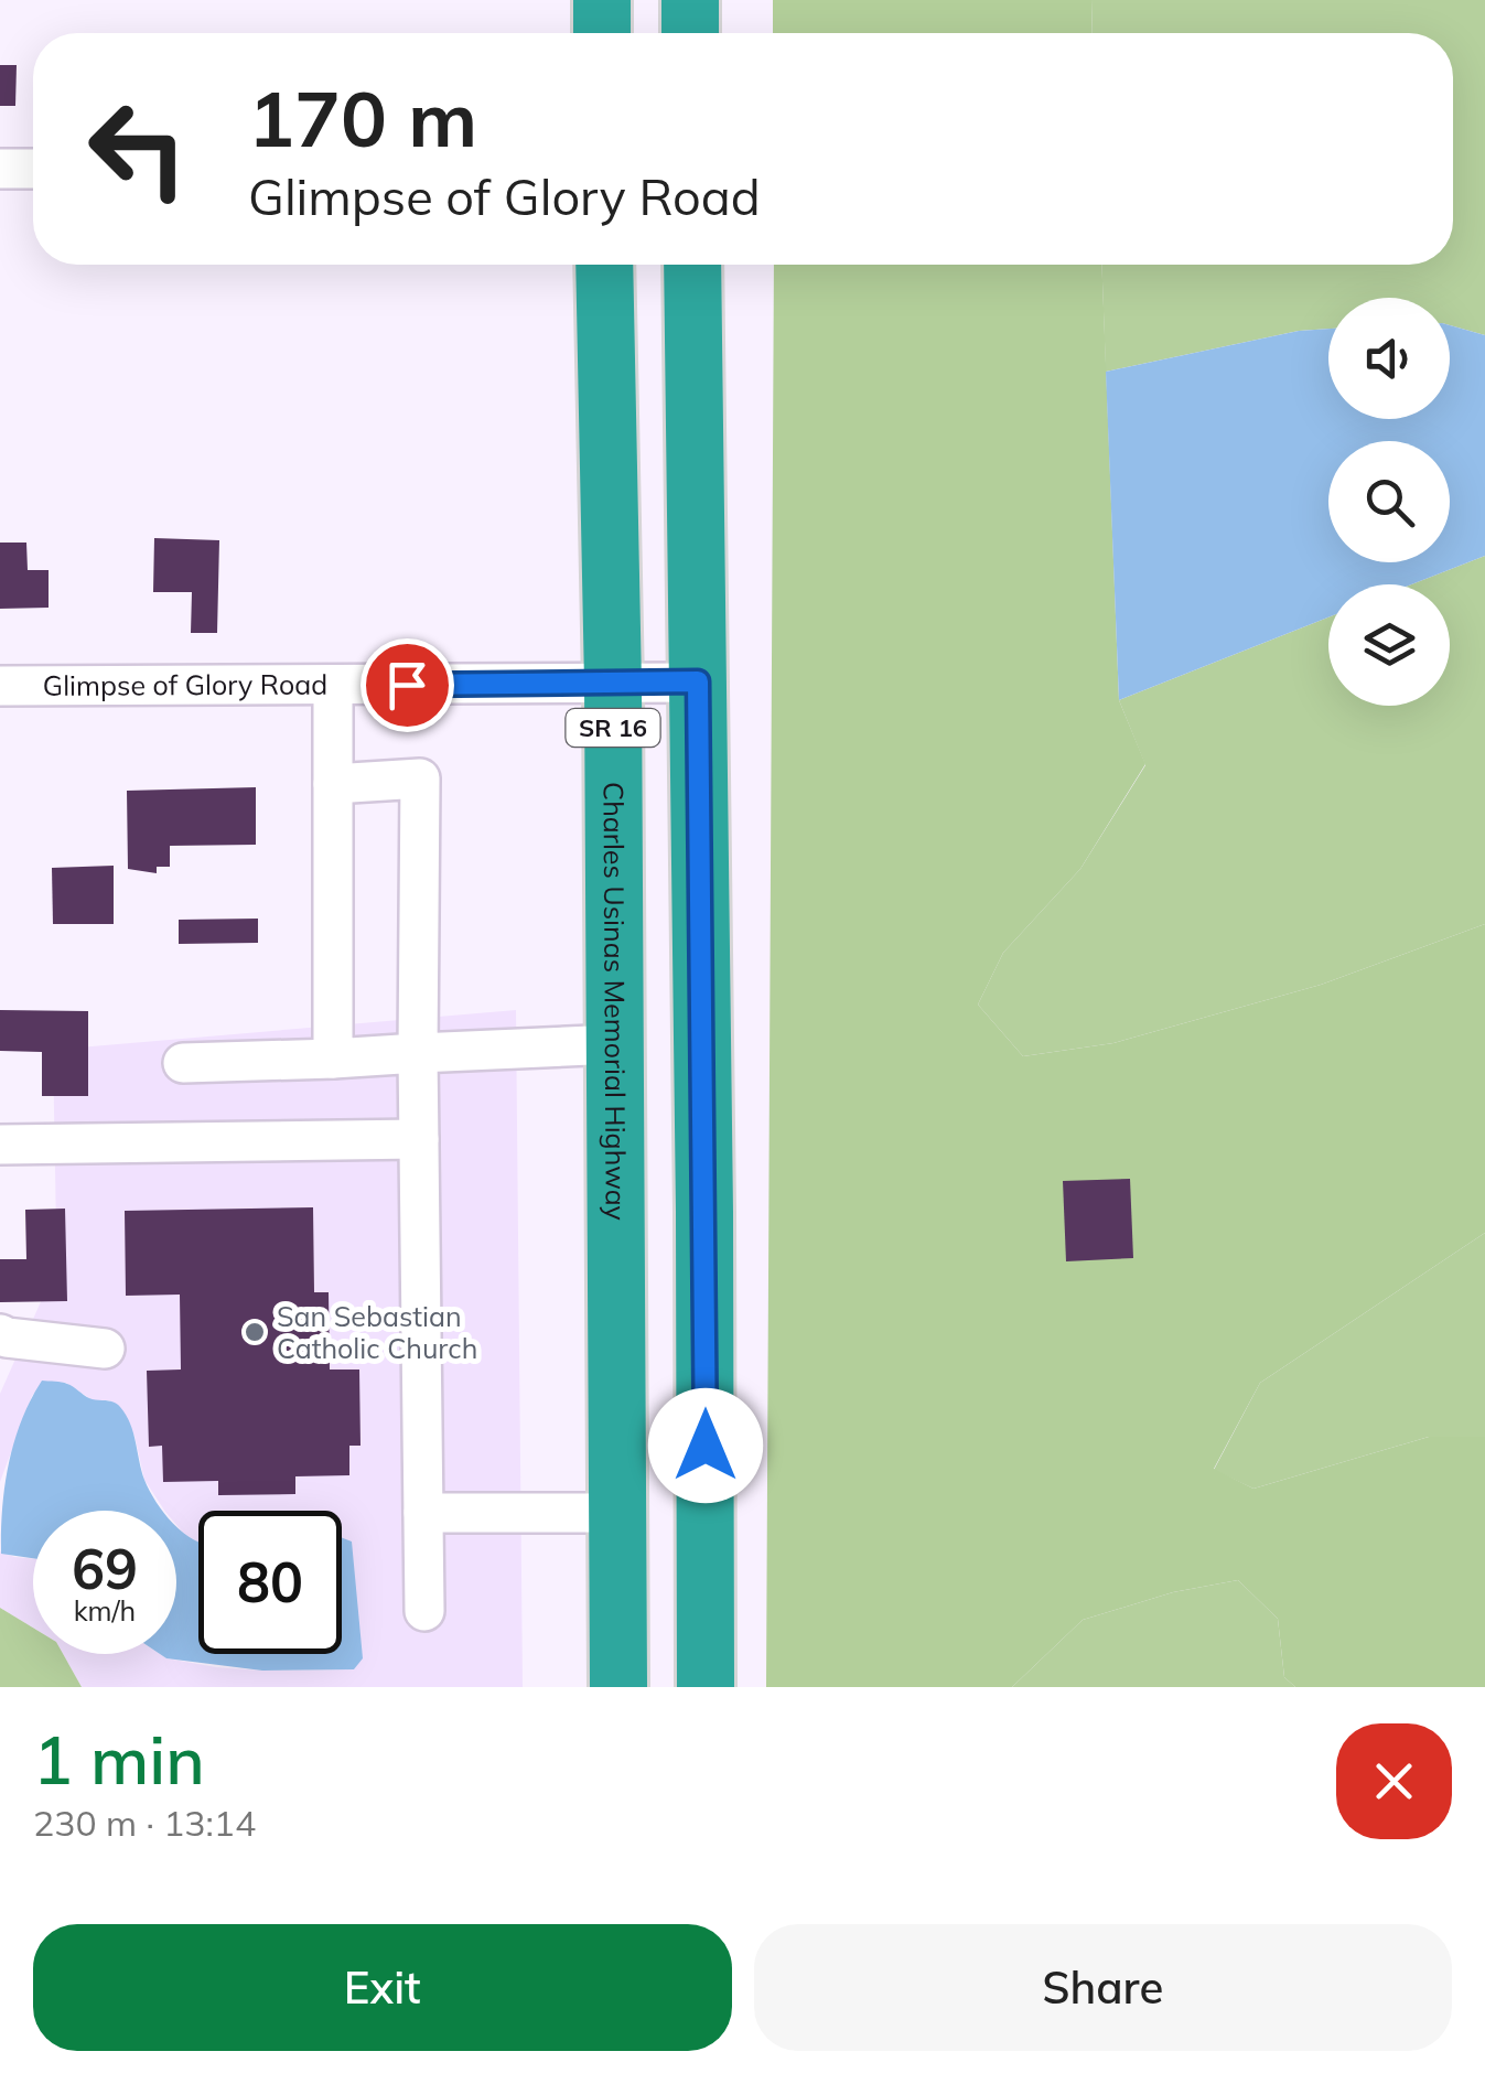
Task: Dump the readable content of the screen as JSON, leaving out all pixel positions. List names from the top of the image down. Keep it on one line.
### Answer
{"streets":{"highway":["SR 16","Charles Usinas Memorial Highway"],"street":["Glimpse of Glory Road"]},"crossings":[["Glimpse of Glory Road","SR 16"],["Glimpse of Glory Road","Charles Usinas Memorial Highway"]],"places":["San Sebastian Catholic Church"],"page":{"turn":["170 m","Glimpse of Glory Road"],"speed":"69 km/h","limit":"80","heading":["1 min","230 m · 13:14"],"buttons":["Exit","Share"]}}
